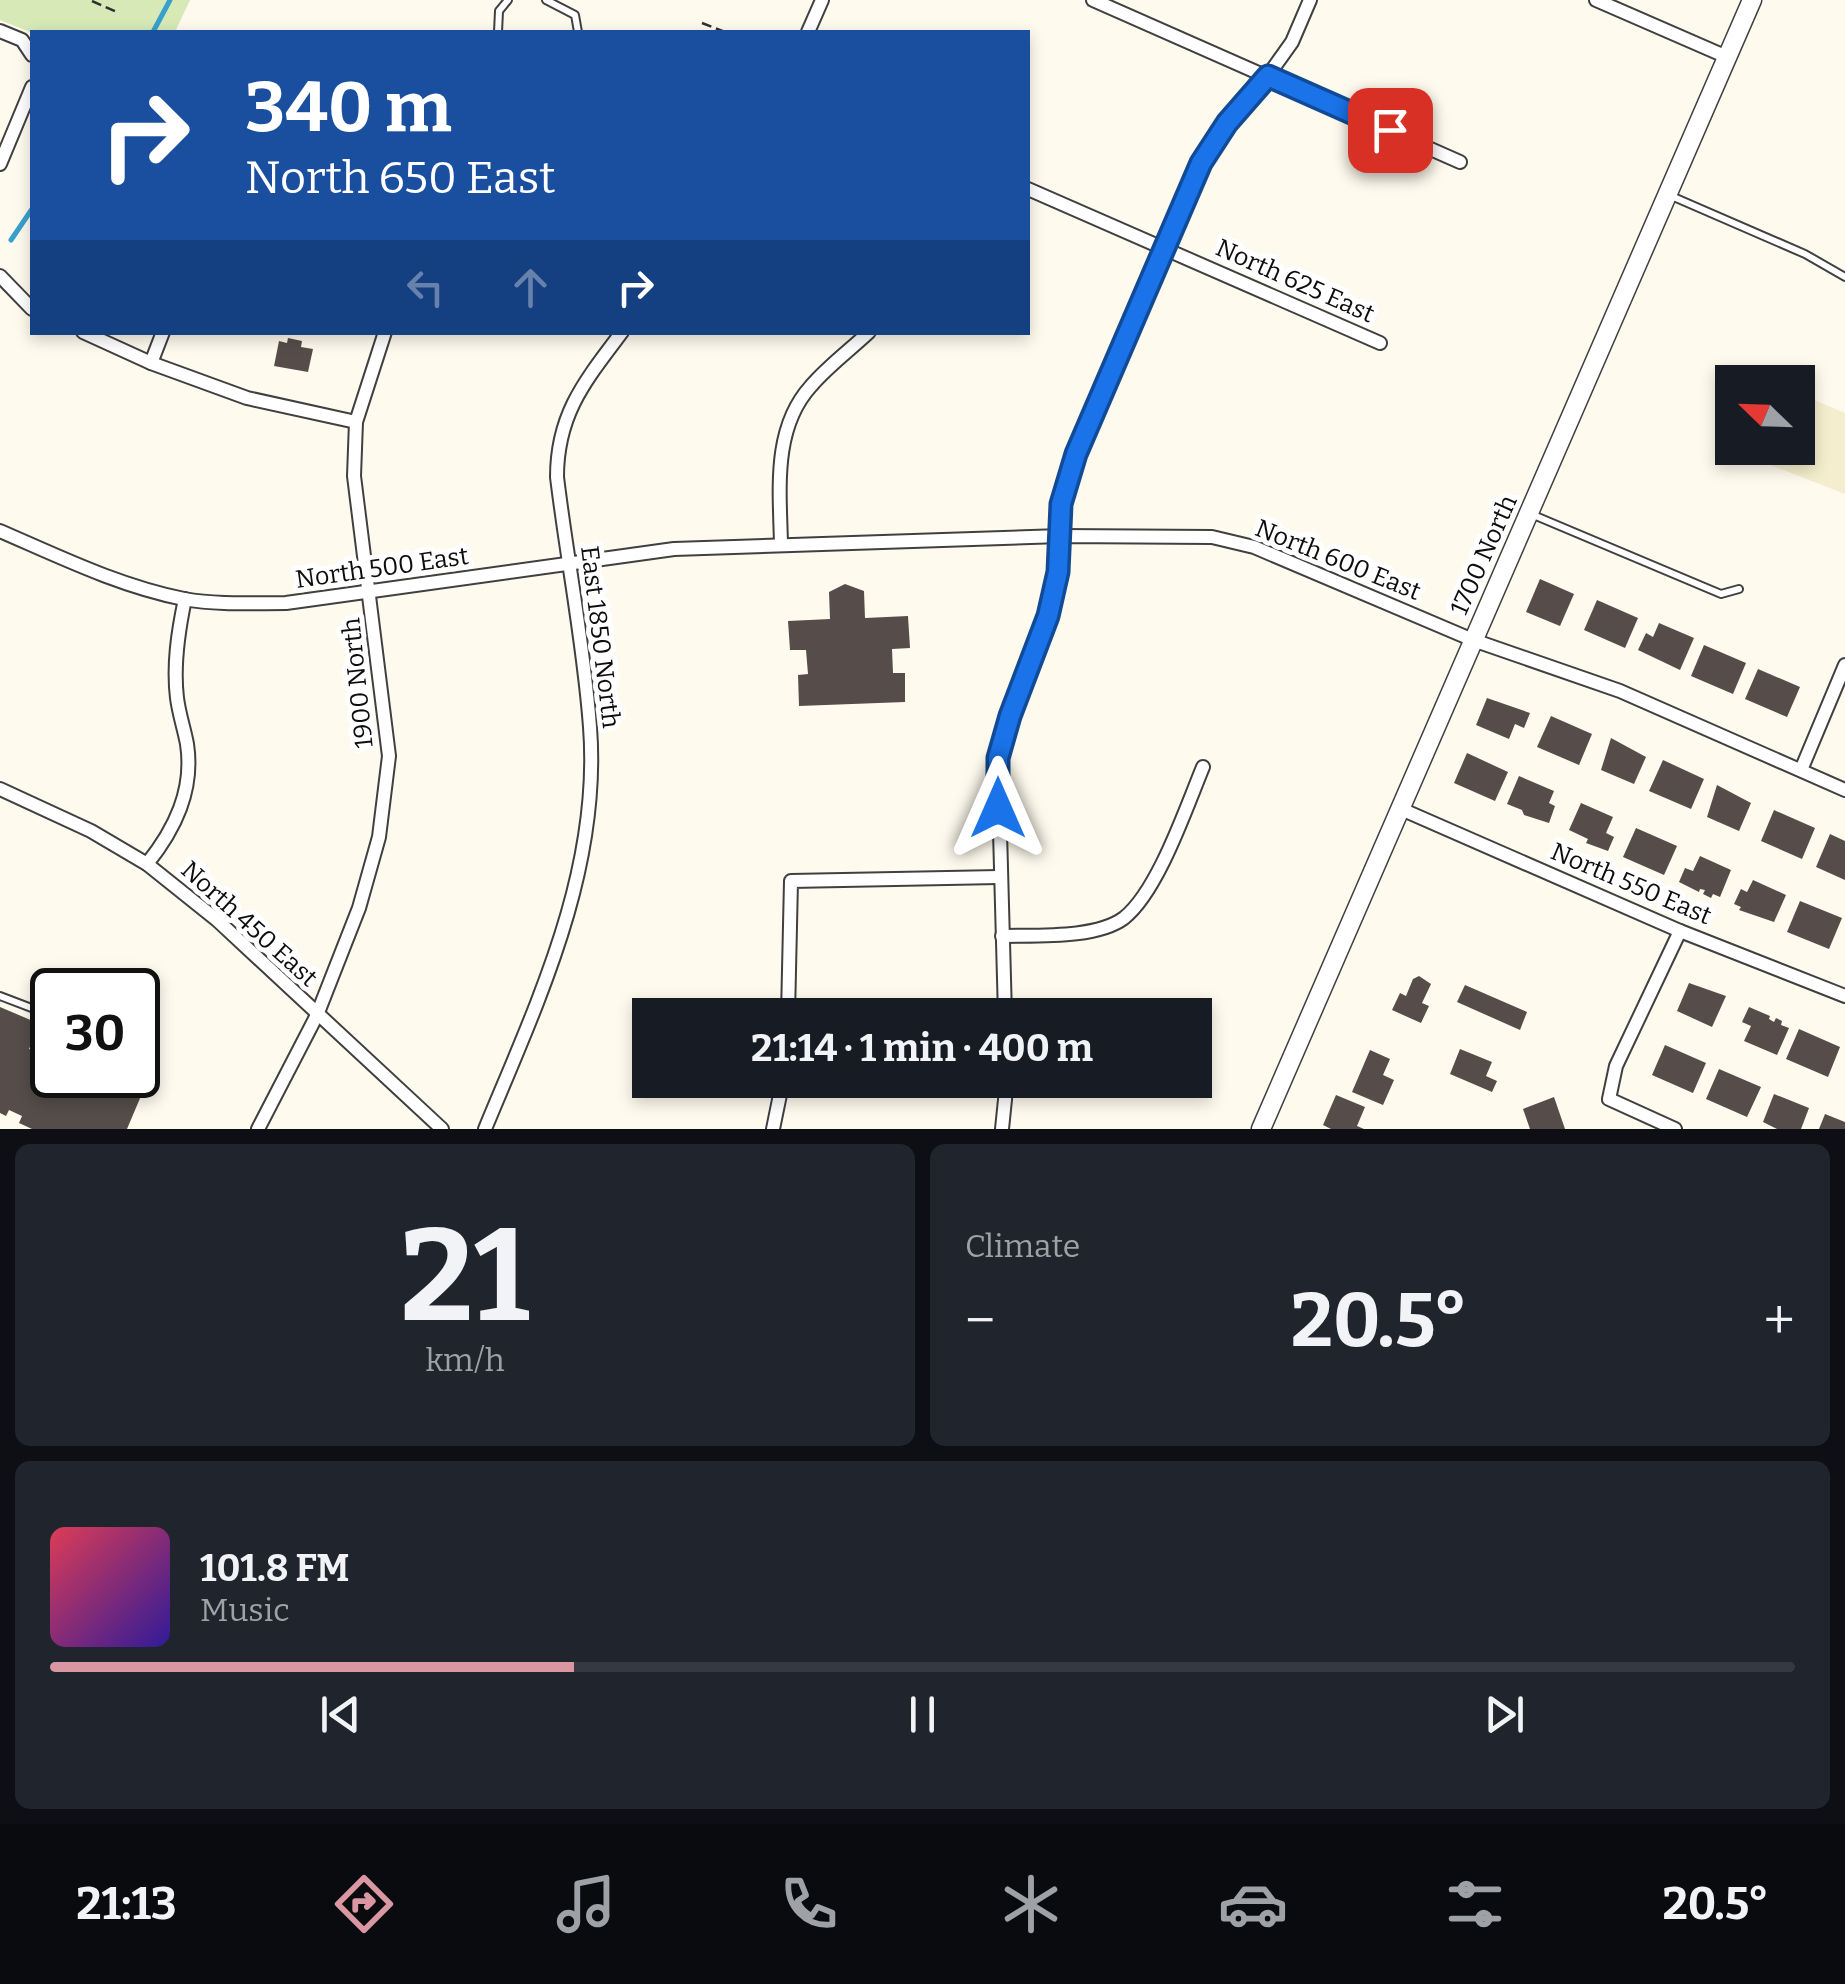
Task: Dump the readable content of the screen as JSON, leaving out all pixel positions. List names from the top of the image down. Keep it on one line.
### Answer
{"streets":{"street":["North 625 East","1700 North","North 600 East","North 500 East","East 1850 North","1900 North","North 550 East","North 450 East"]},"crossings":[["1700 North","North 600 East"],["1700 North","North 550 East"],["North 600 East","North 500 East"],["North 500 East","East 1850 North"],["North 500 East","1900 North"],["1900 North","North 450 East"]],"north":"top left","page":{"turn":["340 m","North 650 East"],"limit":"30","trip":"21:14 · 1 min · 400 m","tile":[["21","km/h"],"Climate"],"heat":["−","20.5°","+"],"song":["101.8 FM","Music"],"tabs":["21:13","20.5°"]}}
